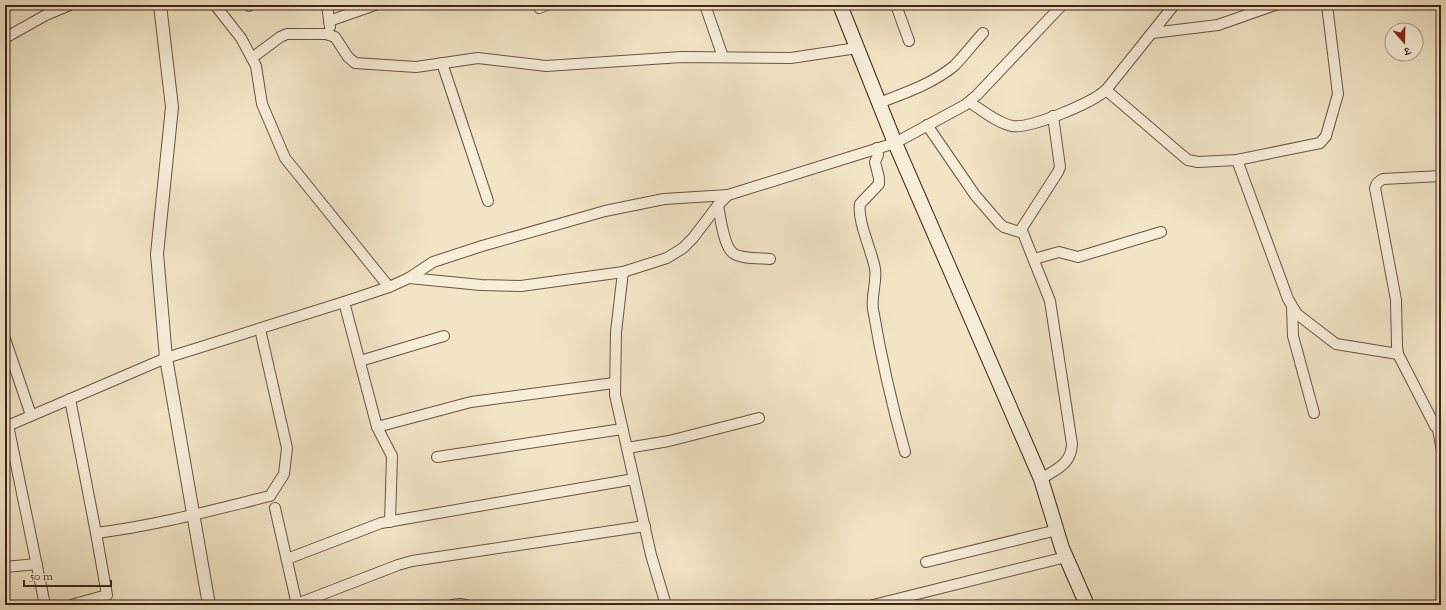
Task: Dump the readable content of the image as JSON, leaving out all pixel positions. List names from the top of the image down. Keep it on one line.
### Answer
{"scale_bar":"50 m","north":"bottom"}
